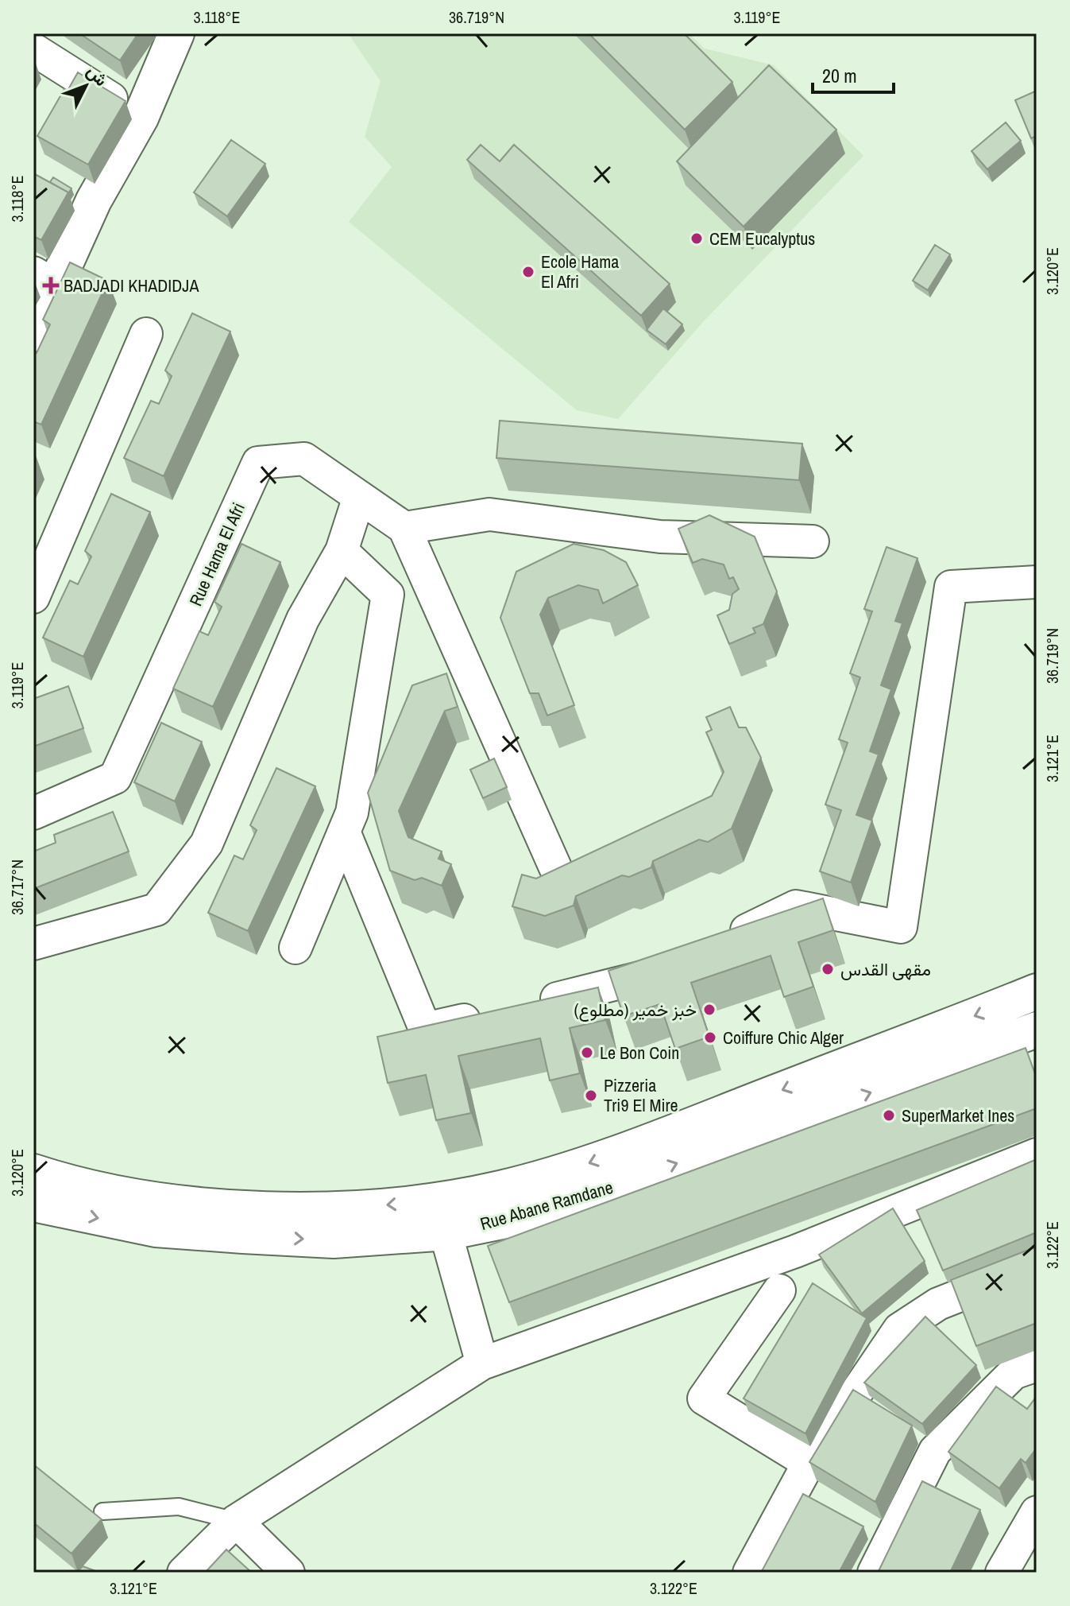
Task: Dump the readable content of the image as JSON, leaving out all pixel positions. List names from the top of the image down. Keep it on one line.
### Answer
{"streets":{"street":["Rue Hama El Afri","Rue Abane Ramdane"]},"places":{"other":["CEM Eucalyptus","Ecole Hama El Afri","مقهى القدس","خبز خمير (مطلوع)","Coiffure Chic Alger","Le Bon Coin","Pizzeria Tri9 El Mire","SuperMarket Ines"],"health":["BADJADI KHADIDJA"]},"scale_bar":"20 m","north":"top right","coordinates":["3.118°E","36.719°N","3.119°E","3.120°E","3.121°E","36.717°N","3.122°E"]}
